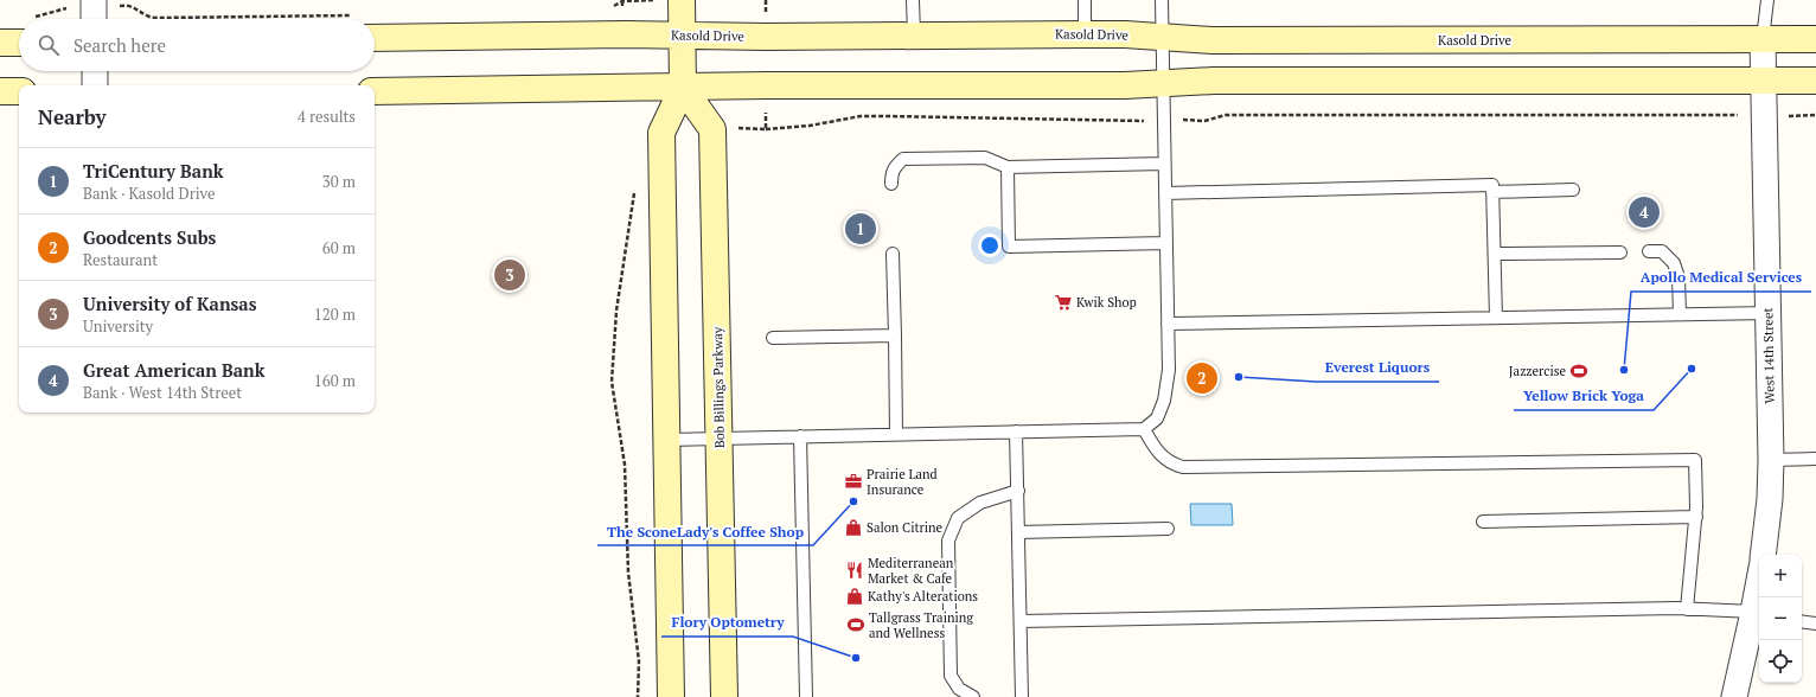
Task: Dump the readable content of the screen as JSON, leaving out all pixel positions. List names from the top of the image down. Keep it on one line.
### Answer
{"streets":{"main road":["Kasold Drive","Bob Billings Parkway"],"street":["West 14th Street"]},"crossings":[["Kasold Drive","West 14th Street"]],"places":{"supermarket":["Kwik Shop"],"other":["Yellow Brick Yoga","Apollo Medical Services","Everest Liquors","The SconeLady's Coffee Shop","Flory Optometry"],"sports":["Jazzercise","Tallgrass Training and Wellness"],"office":["Prairie Land Insurance"],"shop":["Salon Citrine","Kathy's Alterations"],"restaurant":["Mediterranean Market & Cafe"]},"page":{"search":"Search here","heading":["Nearby","4 results"],"list":[{"mark":"1","name":"TriCentury Bank","note":"Bank · Kasold Drive","value":"30 m"},{"mark":"2","name":"Goodcents Subs","note":"Restaurant","value":"60 m"},{"mark":"3","name":"University of Kansas","note":"University","value":"120 m"},{"mark":"4","name":"Great American Bank","note":"Bank · West 14th Street","value":"160 m"}],"pins":["4","1","3","2"],"map_buttons":["+","−"]}}
